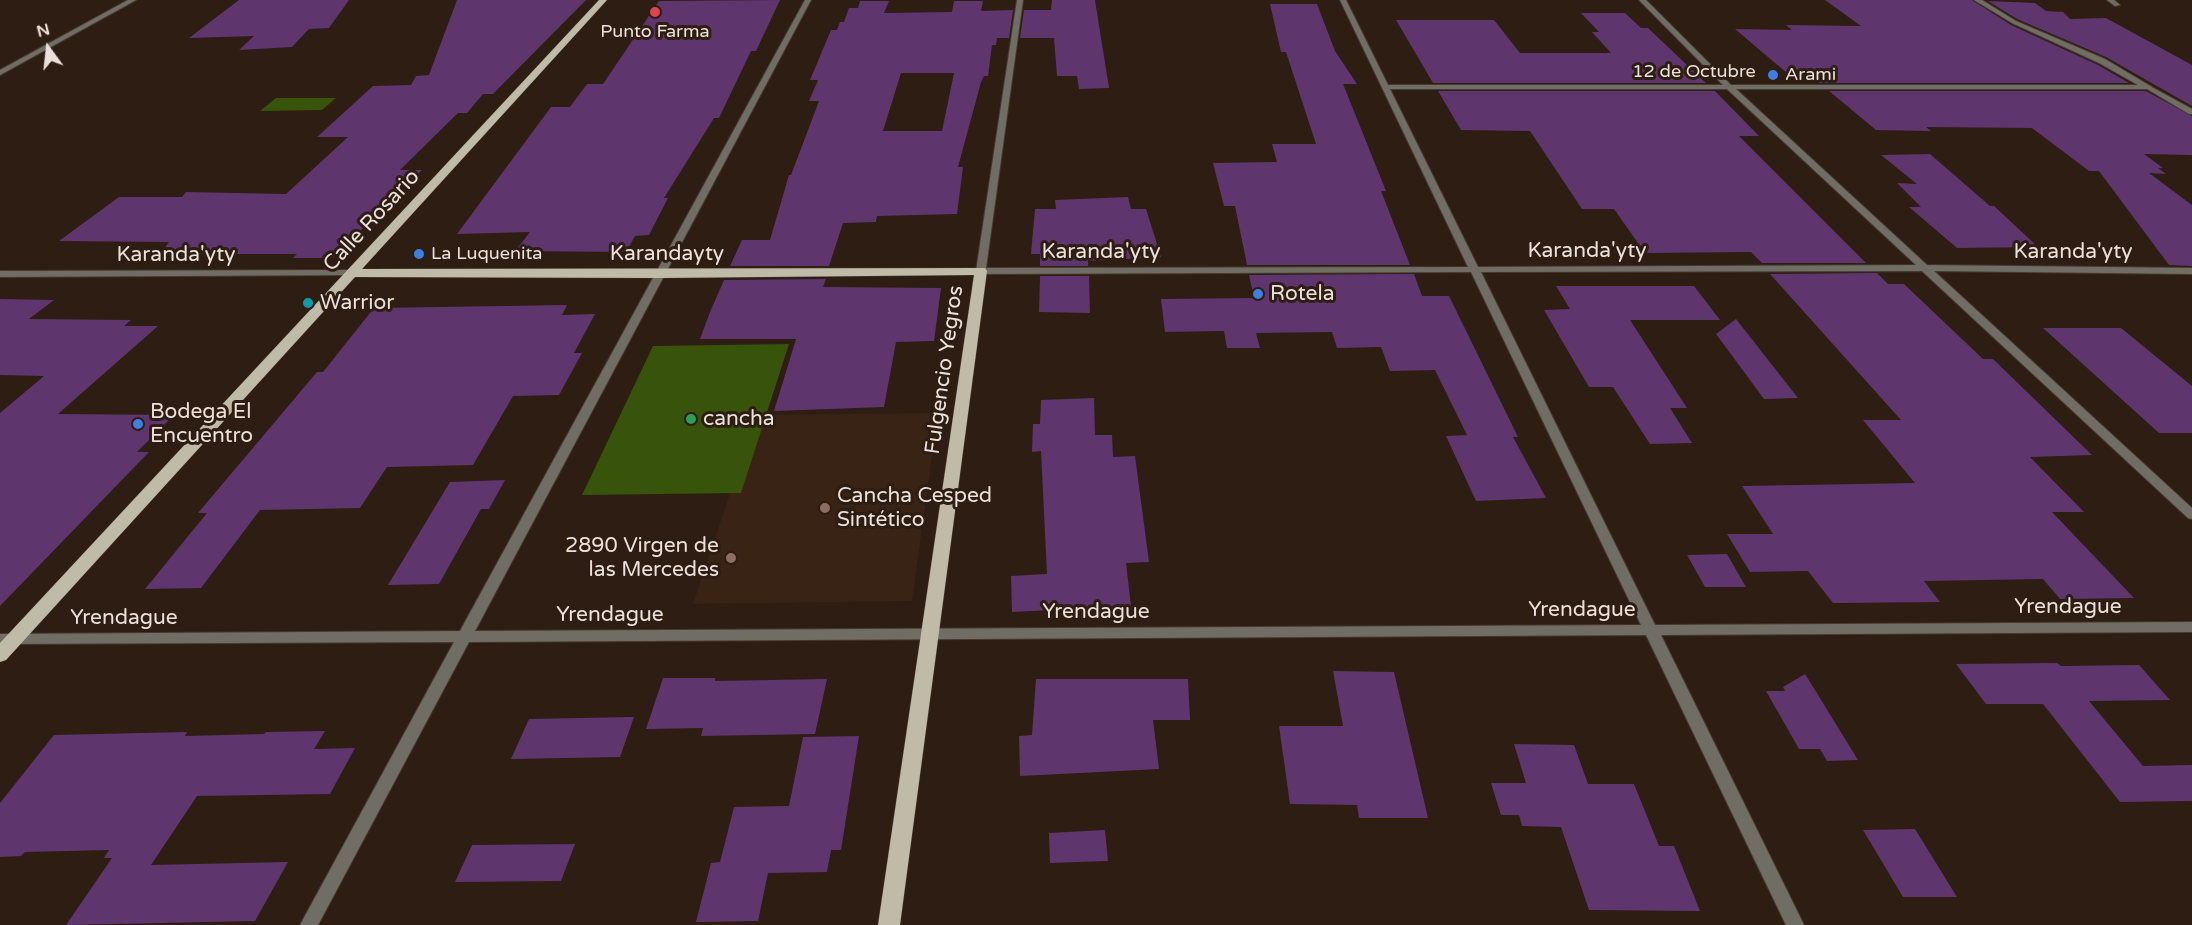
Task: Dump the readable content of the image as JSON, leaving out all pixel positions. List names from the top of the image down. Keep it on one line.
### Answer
{"streets":{"main road":["Calle Rosario","Karandayty","Fulgencio Yegros"],"street":["12 de Octubre","Karanda'yty","Yrendague"]},"crossings":[["Calle Rosario","Karanda'yty"],["Calle Rosario","Karandayty"],["Calle Rosario","Yrendague"],["Karanda'yty","Karandayty"],["Karanda'yty","Fulgencio Yegros"],["Karandayty","Fulgencio Yegros"],["Fulgencio Yegros","Yrendague"]],"places":["Punto Farma","Arami","La Luquenita","Rotela","Warrior","cancha","Bodega El Encuentro","Cancha Cesped Sintético","2890 Virgen de las Mercedes"],"north":"top"}
